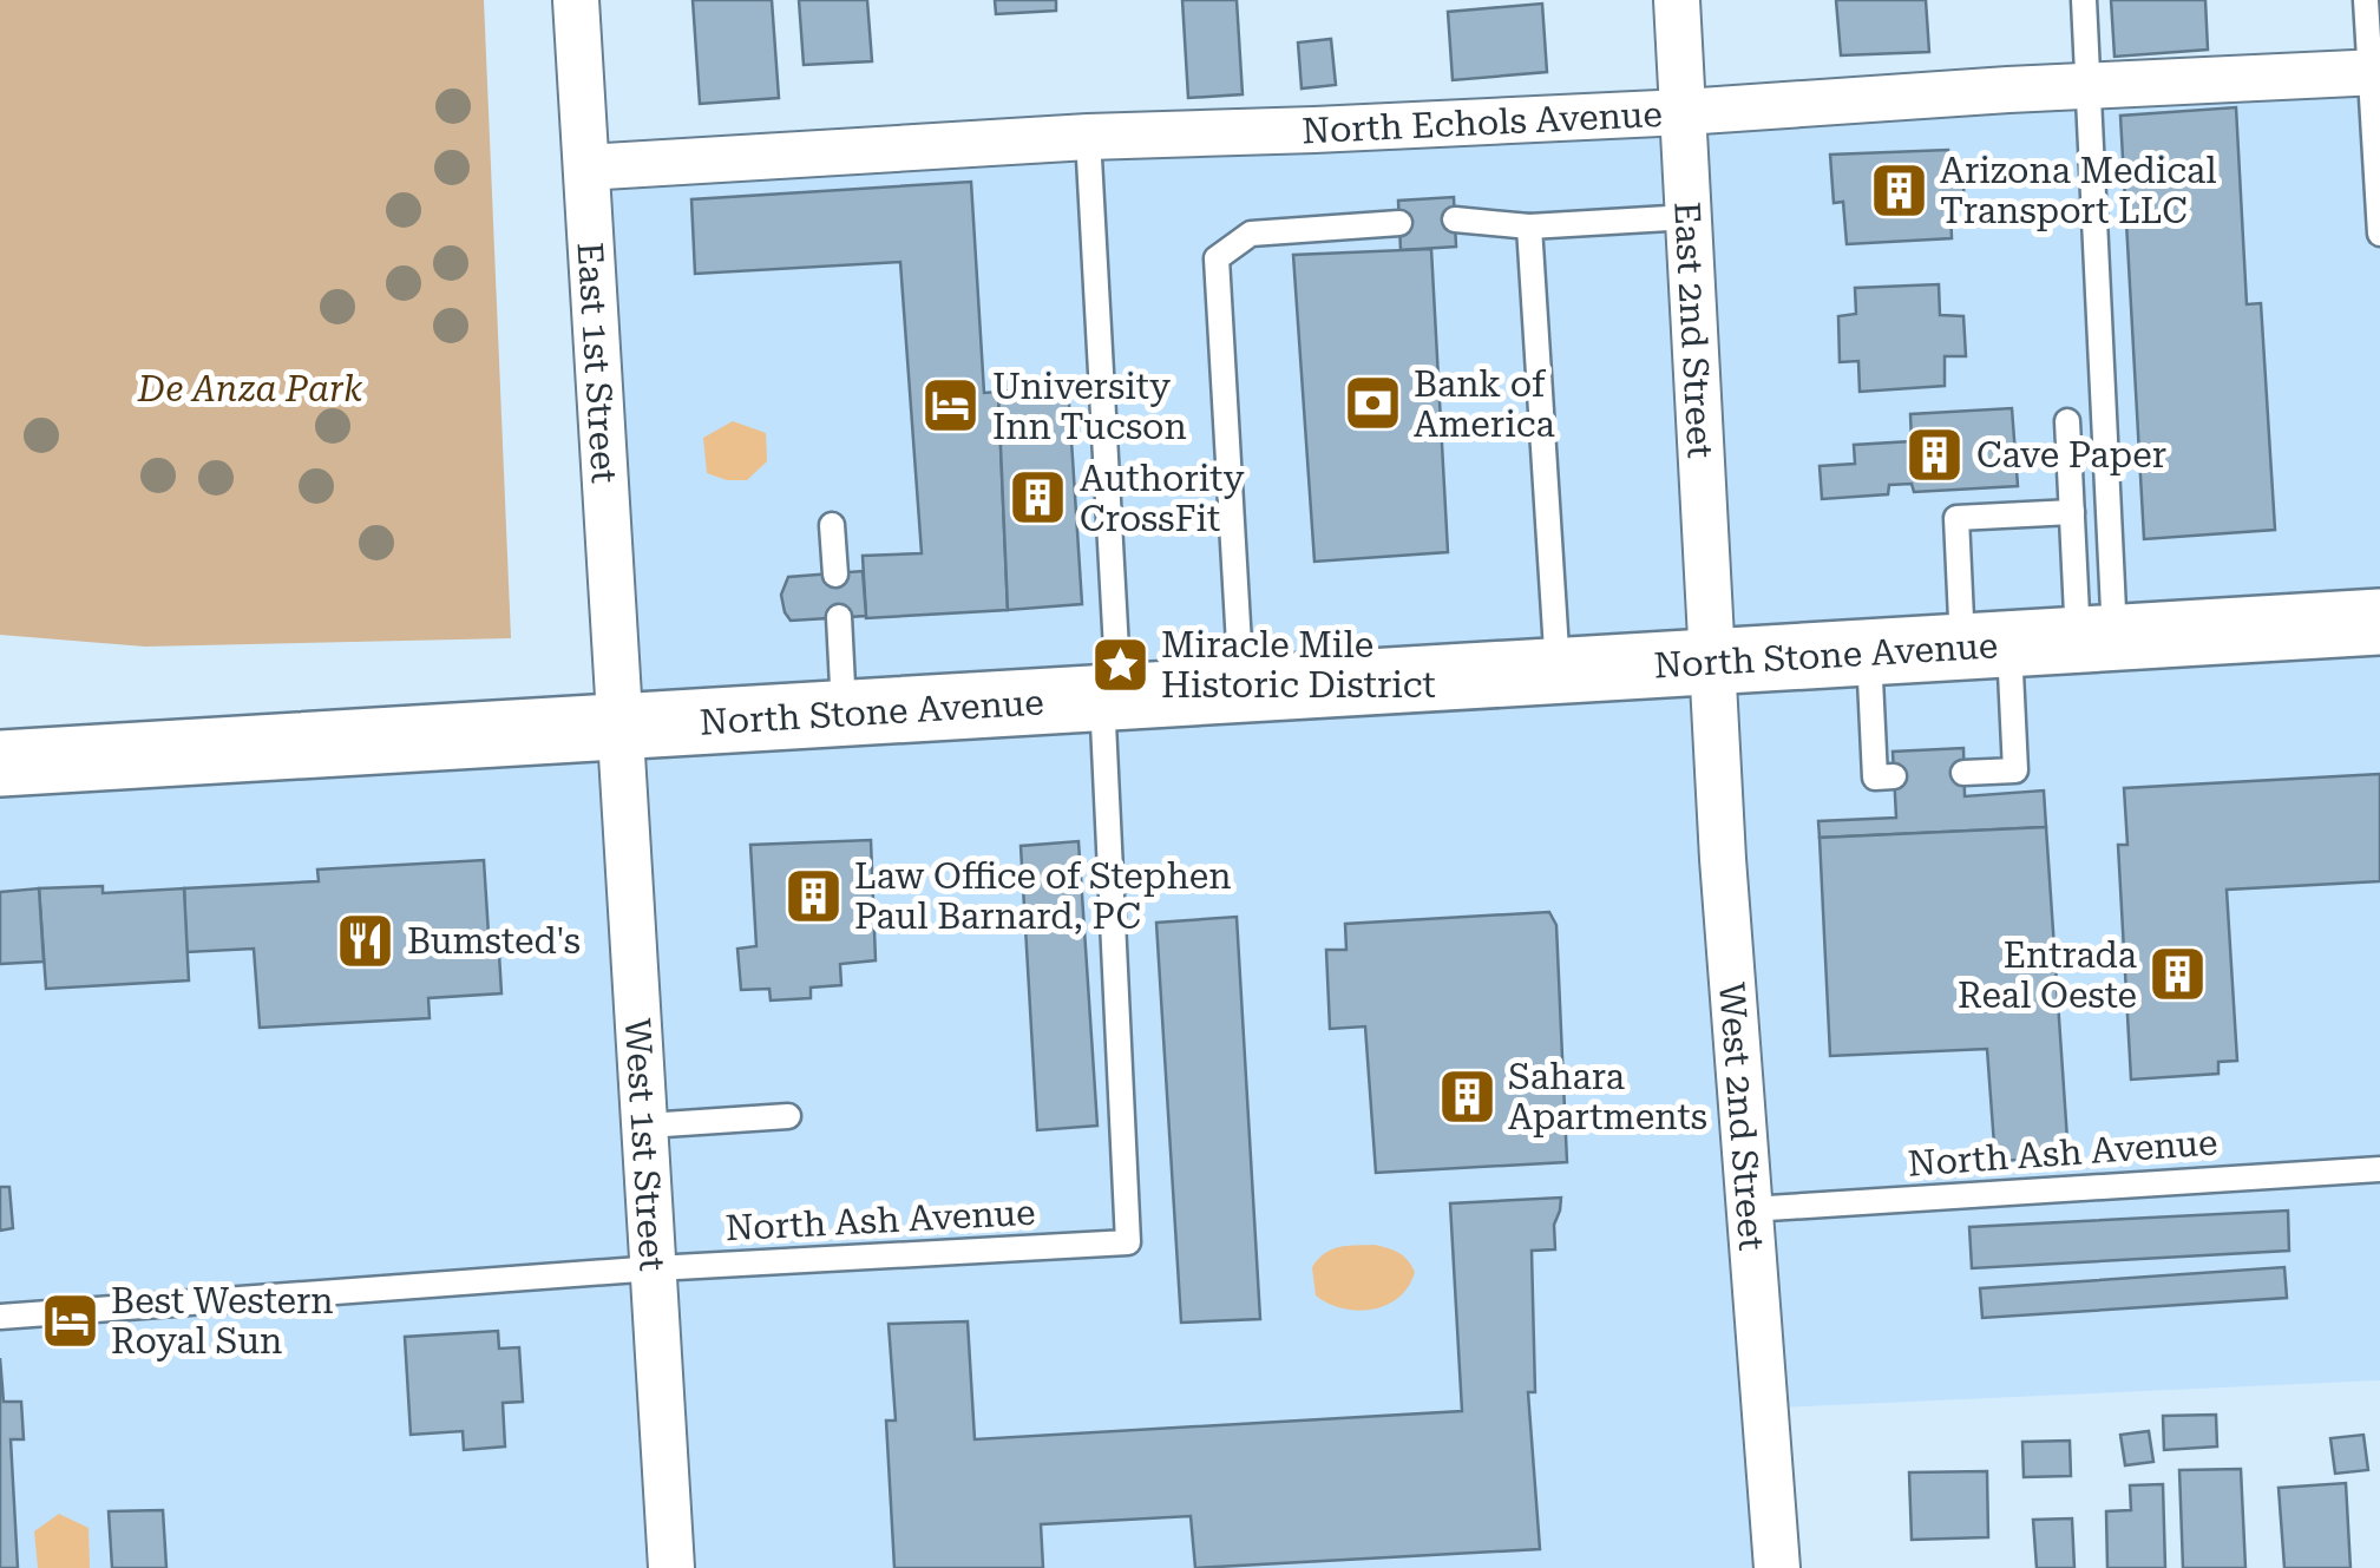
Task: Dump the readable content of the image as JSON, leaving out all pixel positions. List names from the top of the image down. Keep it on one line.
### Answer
{"streets":{"main road":["North Stone Avenue"],"street":["North Echols Avenue","East 2nd Street","East 1st Street","West 2nd Street","West 1st Street"],"lane":["North Ash Avenue"]},"crossings":[["North Echols Avenue","East 2nd Street"],["North Echols Avenue","East 1st Street"],["East 2nd Street","North Stone Avenue"],["East 2nd Street","West 2nd Street"],["East 1st Street","North Stone Avenue"],["East 1st Street","West 1st Street"],["North Stone Avenue","West 2nd Street"],["North Stone Avenue","West 1st Street"],["North Stone Avenue","North Ash Avenue"],["West 2nd Street","North Ash Avenue"],["West 1st Street","North Ash Avenue"]],"parks":["De Anza Park"],"places":{"building":["Arizona Medical Transport LLC","Cave Paper","Authority CrossFit","Law Office of Stephen Paul Barnard, PC","Entrada Real Oeste","Sahara Apartments"],"bank":["Bank of America"],"hotel":["University Inn Tucson","Best Western Royal Sun"],"place":["Miracle Mile Historic District"],"restaurant":["Bumsted's"]}}
